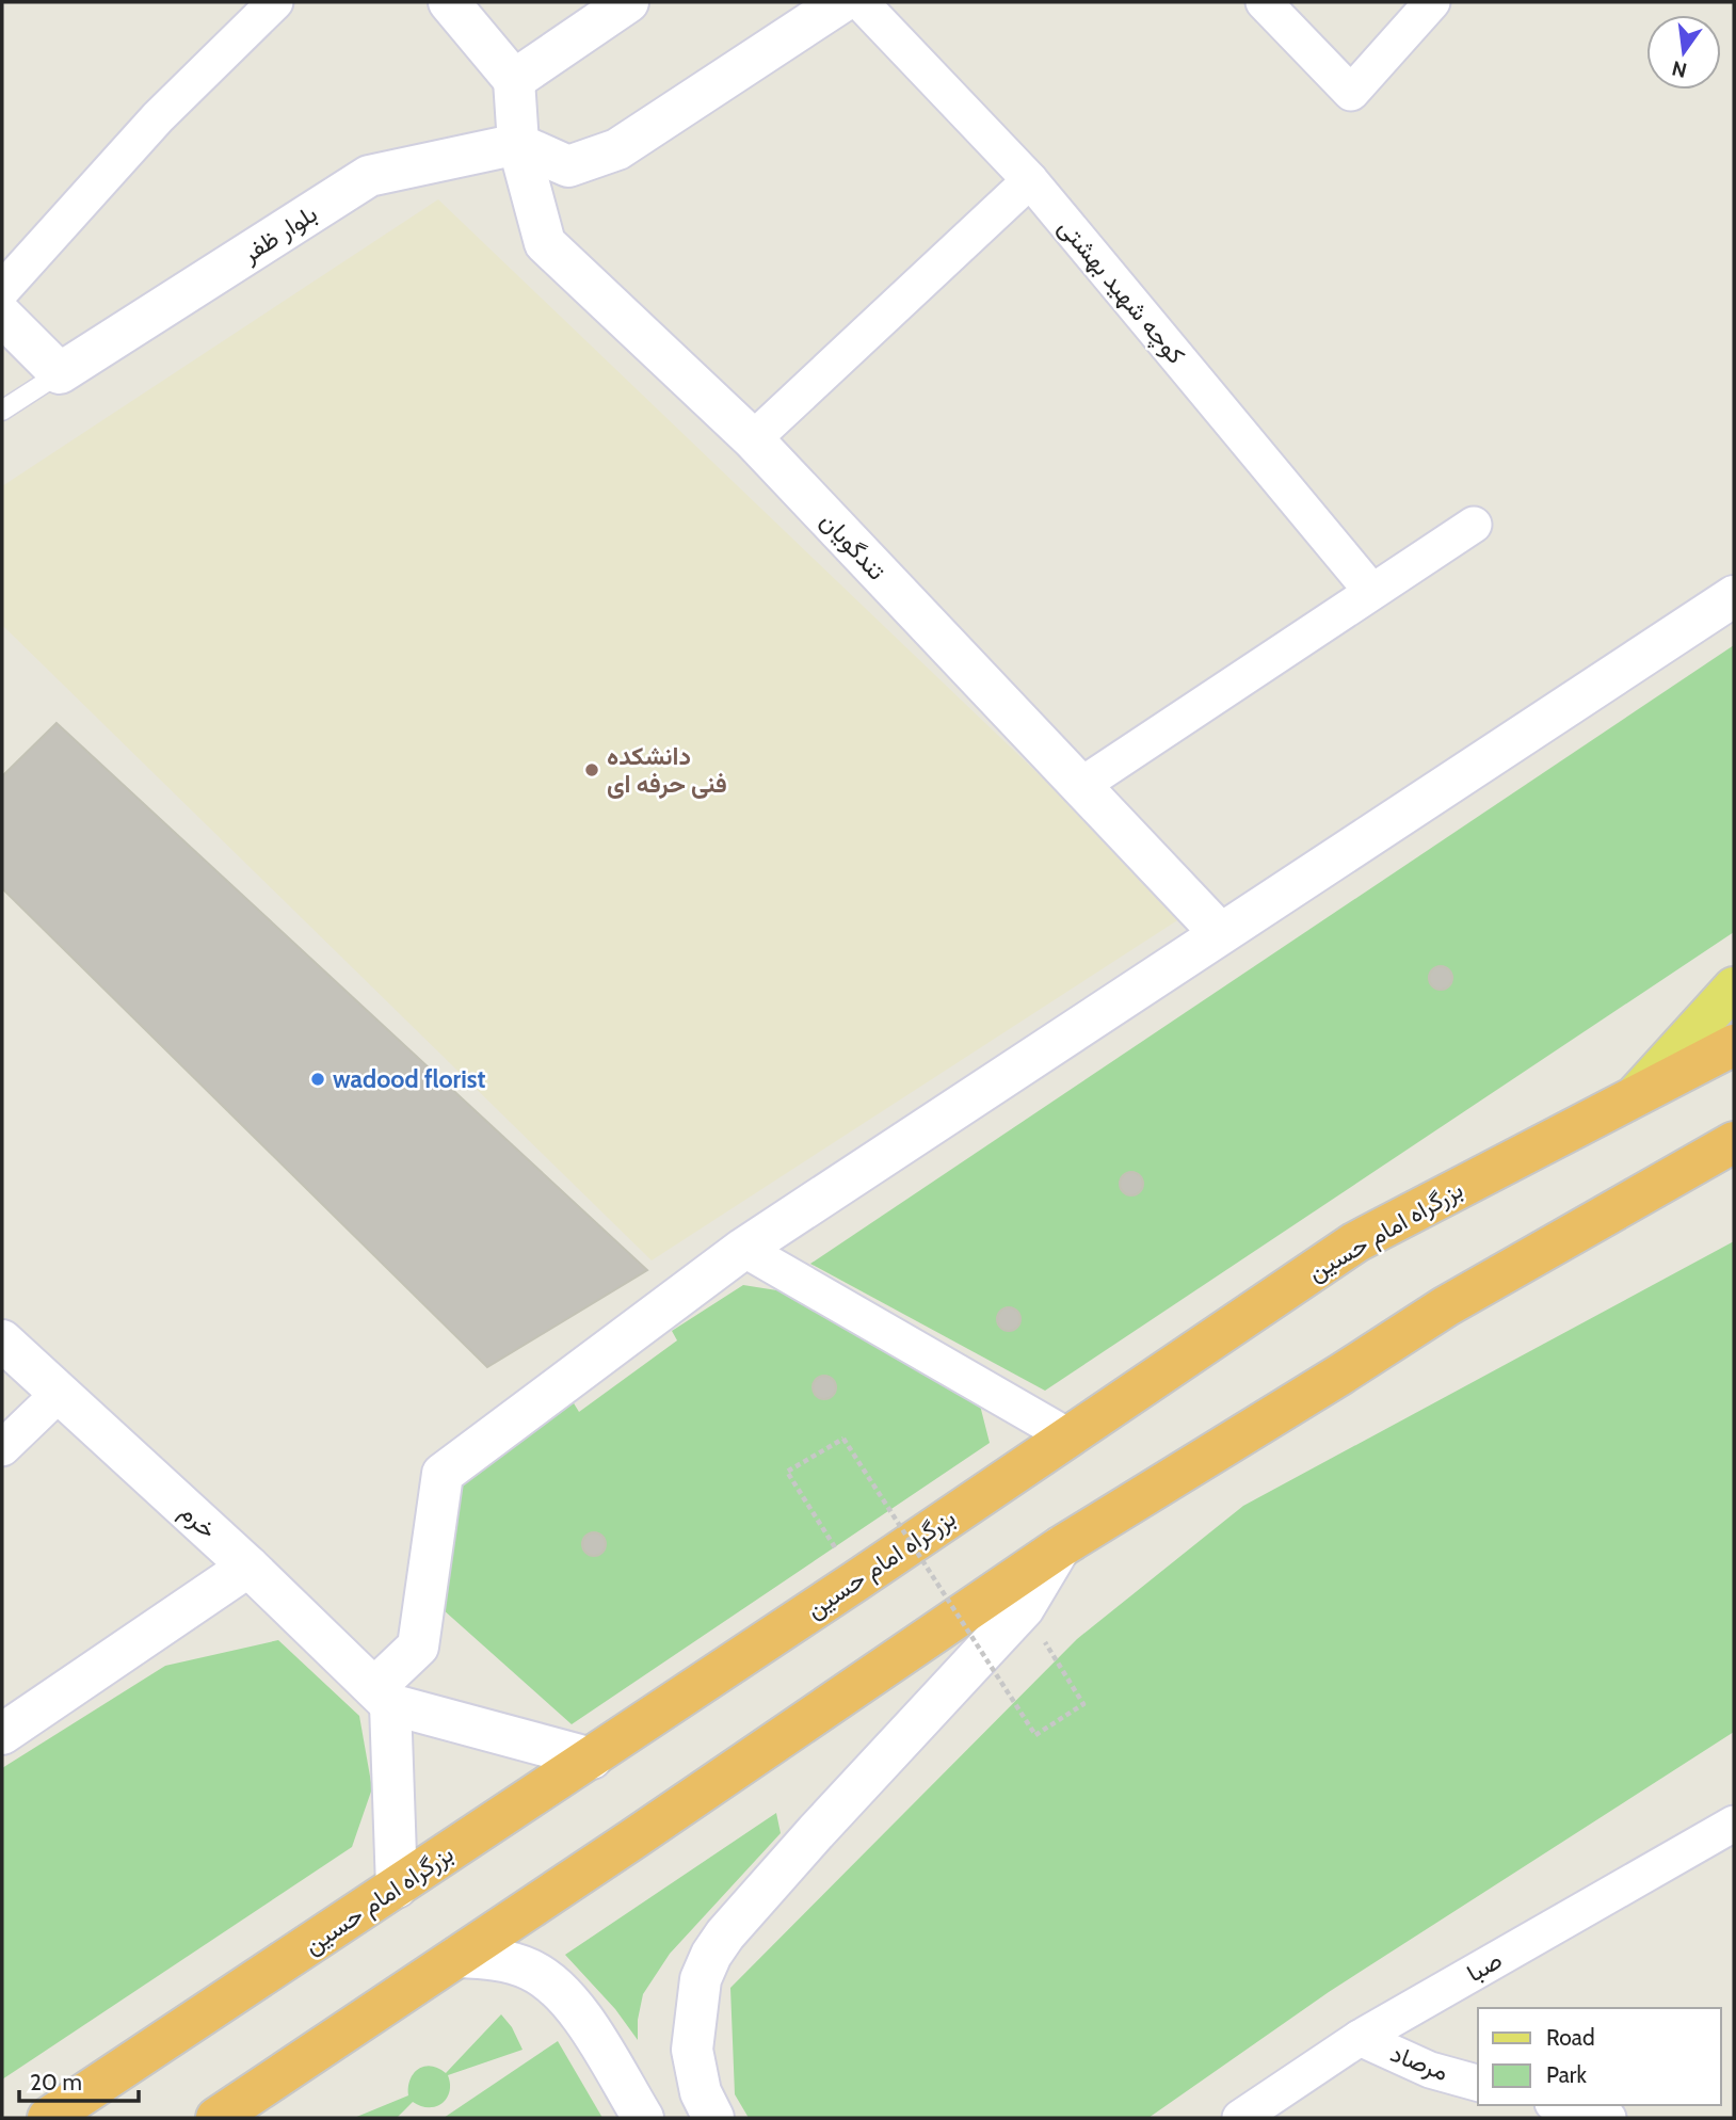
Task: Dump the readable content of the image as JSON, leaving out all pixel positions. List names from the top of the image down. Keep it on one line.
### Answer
{"streets":{"highway":["بزرگراه امام حسین"],"street":["بلوار ظفر","کوچه شهید بهشتی","تندگویان","خرم","صبا","مرصاد"]},"crossings":[["بلوار ظفر","تندگویان"],["صبا","مرصاد"]],"places":["دانشکده فنی حرفه ای","wadood florist"],"legend":["Road","Park"],"scale_bar":"20 m","north":"bottom"}
